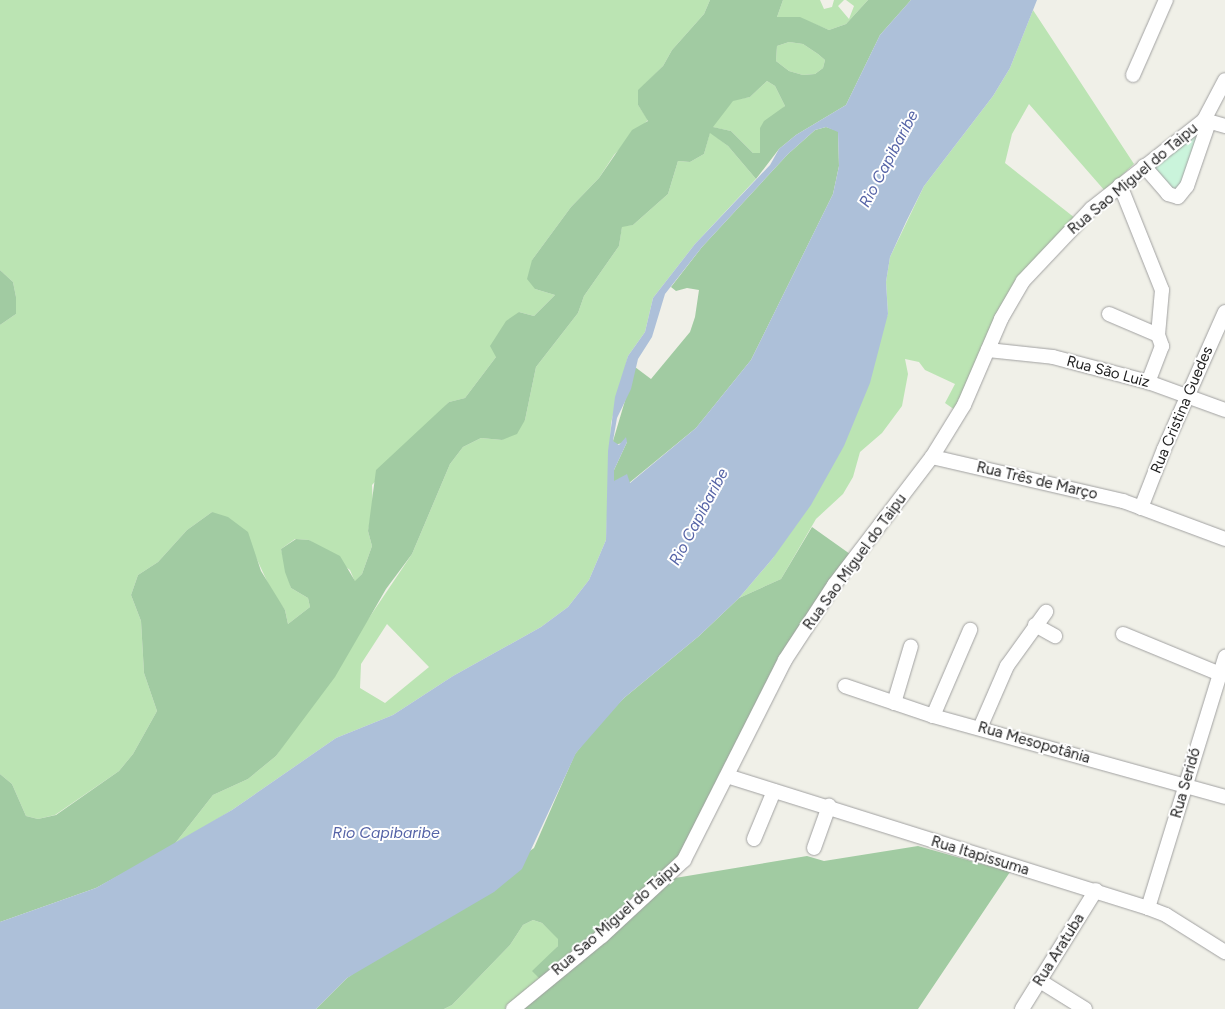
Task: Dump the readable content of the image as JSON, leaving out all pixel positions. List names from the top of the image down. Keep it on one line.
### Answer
{"streets":{"street":["Rua Sao Miguel do Taipu","Rua São Luiz","Rua Cristina Guedes","Rua Três de Março","Rua Mesopotânia","Rua Seridó","Rua Itapissuma","Rua Aratuba"]},"crossings":[["Rua Sao Miguel do Taipu","Rua São Luiz"],["Rua Sao Miguel do Taipu","Rua Três de Março"],["Rua Sao Miguel do Taipu","Rua Itapissuma"],["Rua São Luiz","Rua Cristina Guedes"],["Rua Cristina Guedes","Rua Três de Março"],["Rua Mesopotânia","Rua Seridó"],["Rua Seridó","Rua Itapissuma"],["Rua Itapissuma","Rua Aratuba"]],"water":["Rio Capibaribe"]}
